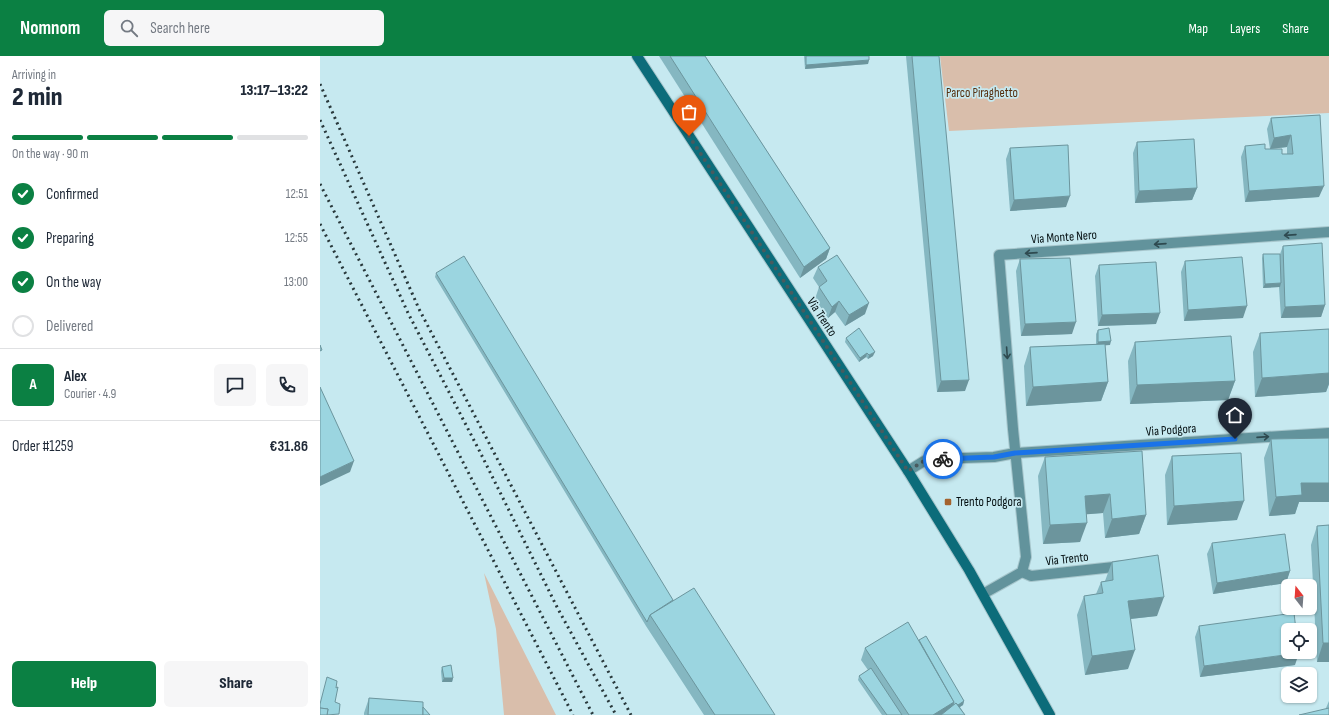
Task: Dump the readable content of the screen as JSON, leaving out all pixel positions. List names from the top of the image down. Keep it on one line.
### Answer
{"streets":{"street":["Via Monte Nero","Via Trento","Via Podgora"]},"crossings":[["Via Monte Nero","Via Podgora"],["Via Trento","Via Podgora"]],"one_way":["Via Podgora"],"parks":["Parco Piraghetto"],"places":{"transit":["Trento Podgora"]},"north":"top","page":{"header":"Nomnom","search":"Search here","nav":["Map","Layers","Share"],"heading":["2 min","Arriving in","13:17–13:22"],"panel":["Alex","Courier · 4.9","Order #1259","€31.86"],"bar":"On the way · 90 m","list":[["Confirmed","12:51"],["Preparing","12:55"],["On the way","13:00"],"Delivered"],"round":"A","buttons":["Help","Share"]}}
